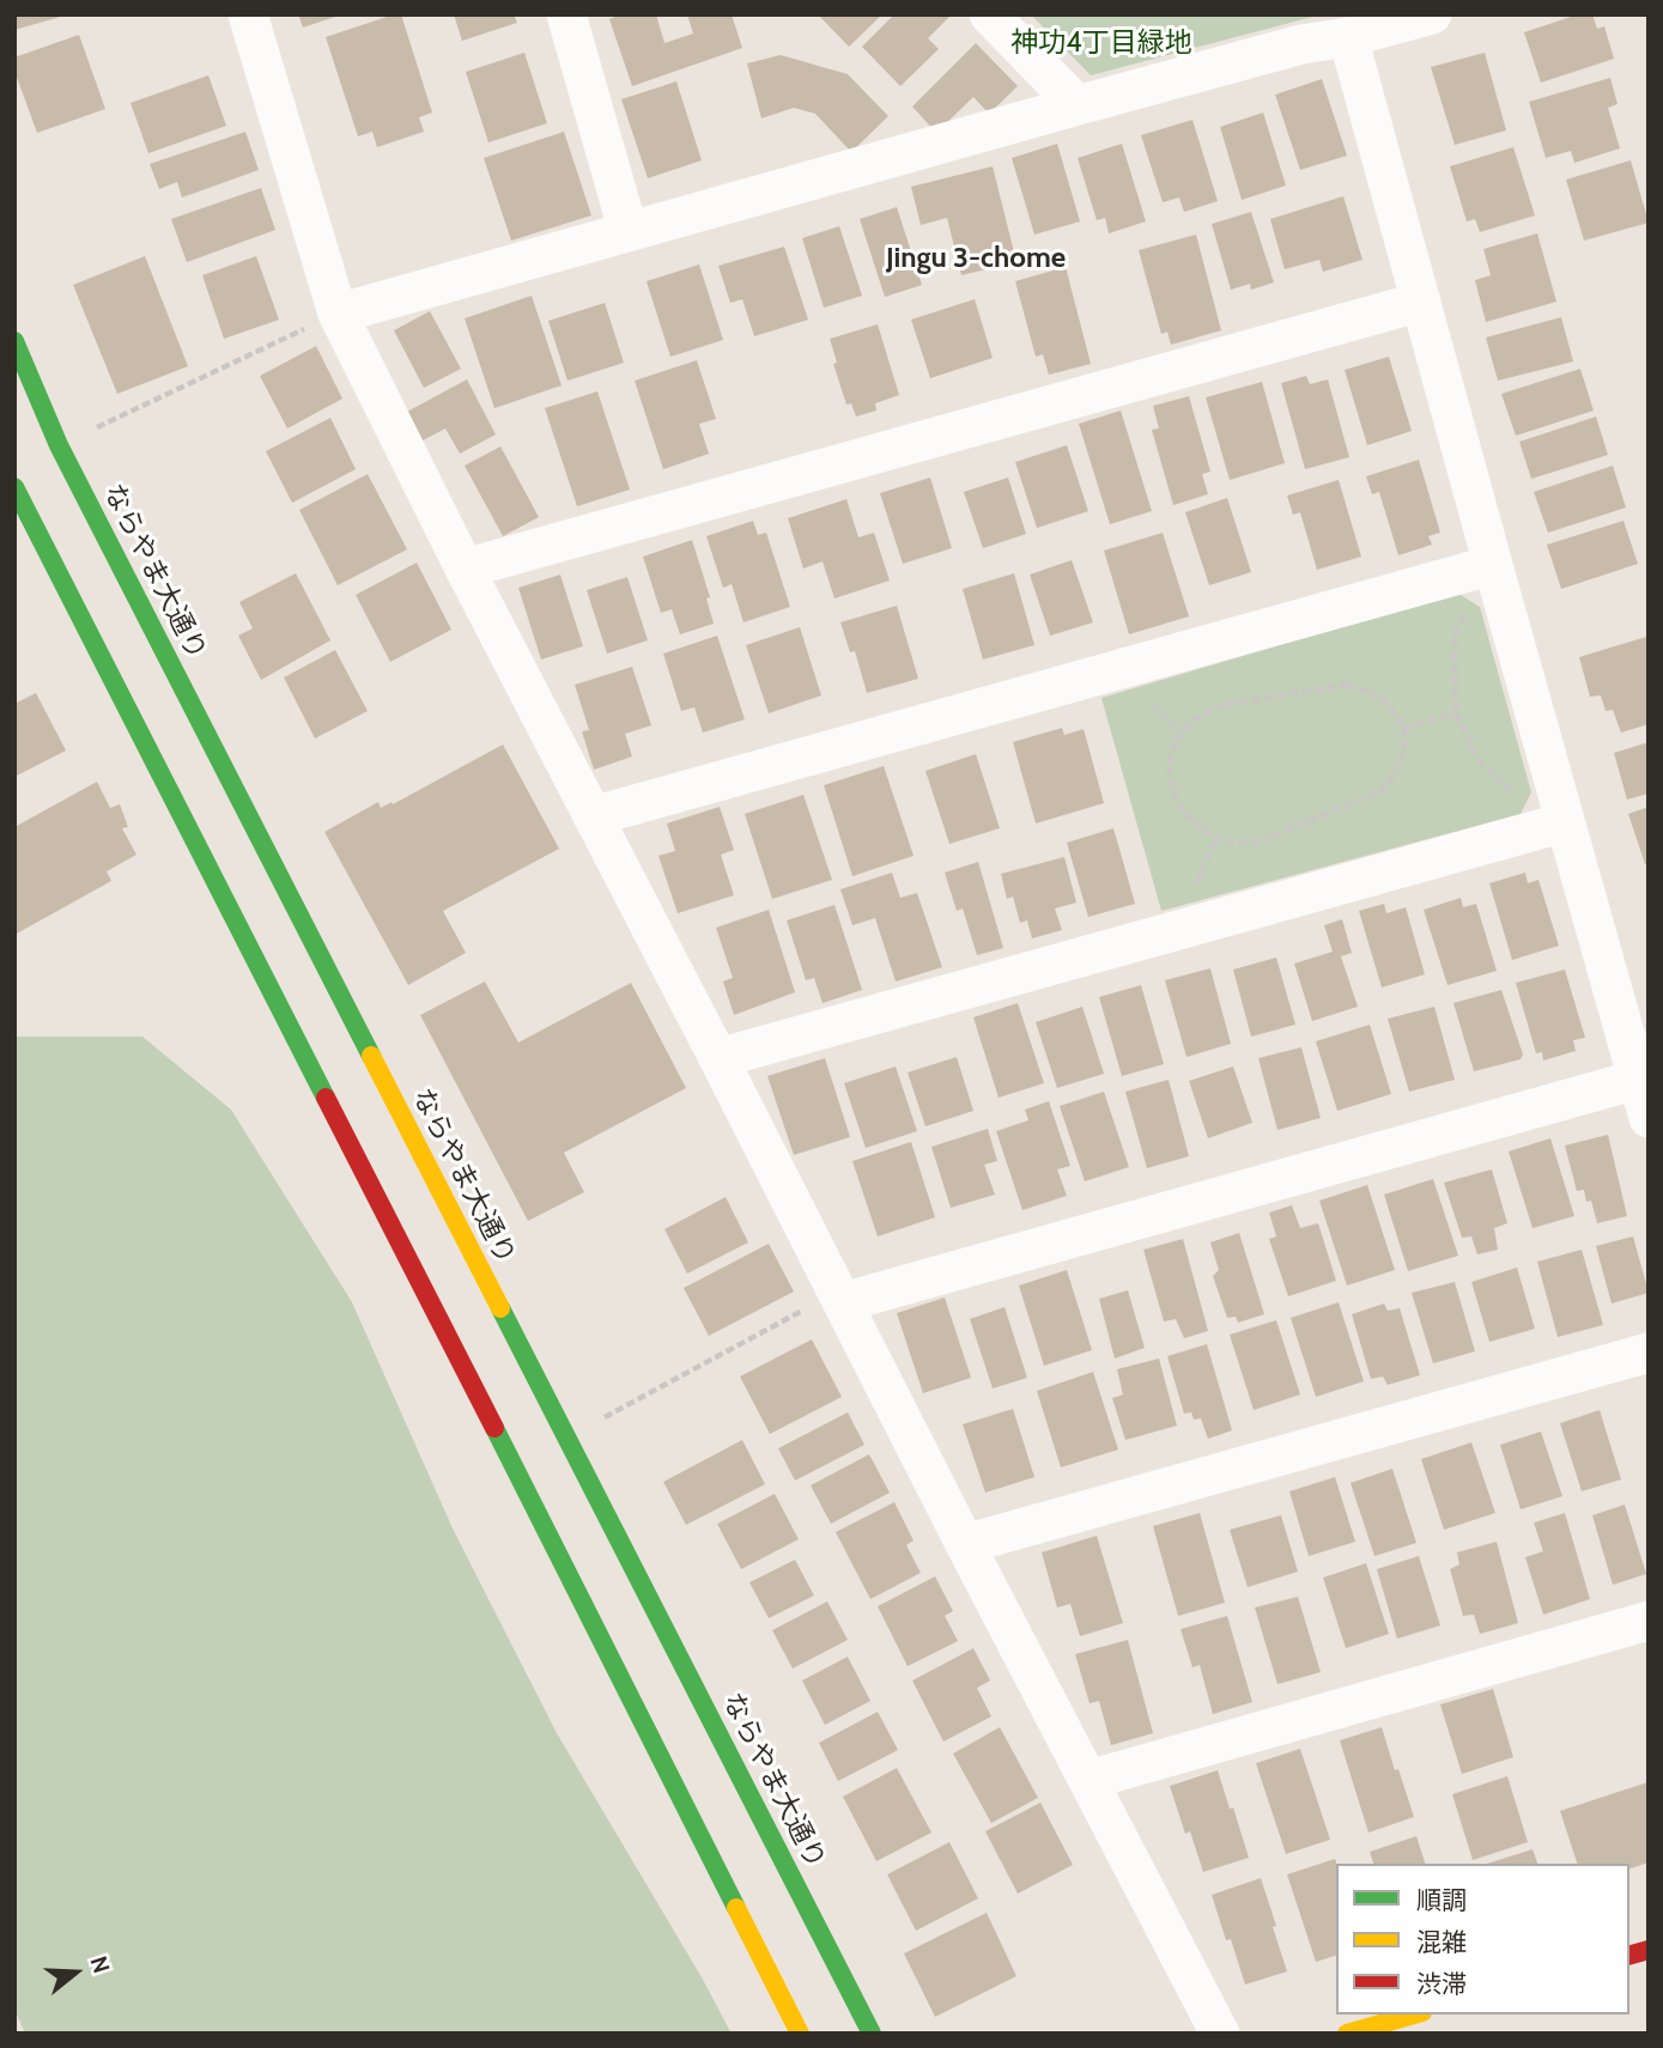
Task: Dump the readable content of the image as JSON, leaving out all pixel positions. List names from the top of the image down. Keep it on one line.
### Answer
{"streets":{"street":["ならやま大通り"]},"districts":["Jingu 3-chome"],"parks":["神功4丁目緑地"],"legend":["順調","混雑","渋滞"],"north":"right"}
